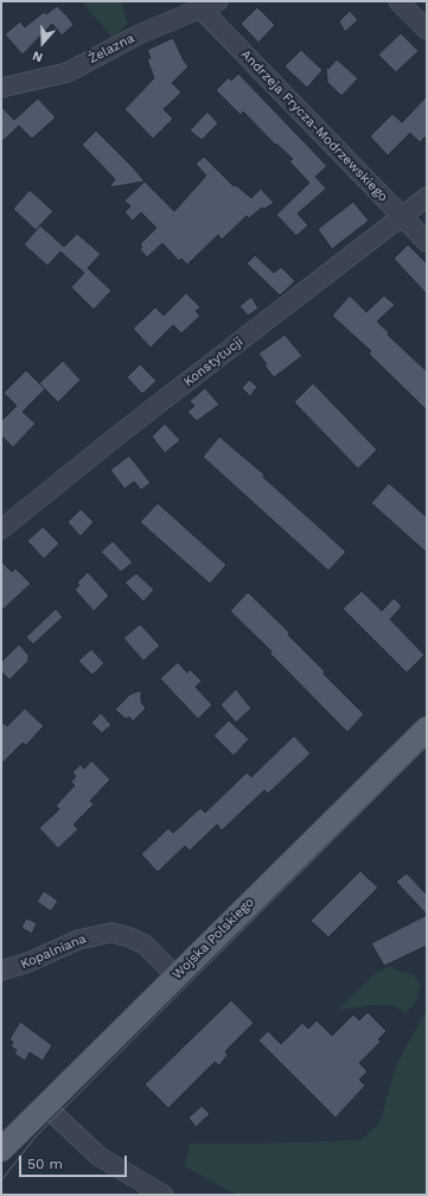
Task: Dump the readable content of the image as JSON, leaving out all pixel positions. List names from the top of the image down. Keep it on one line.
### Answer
{"streets":{"main road":["Wojska Polskiego"],"street":["Żelazna","Andrzeja Frycza-Modrzewskiego","Konstytucji","Kopalniana"]},"crossings":[["Żelazna","Andrzeja Frycza-Modrzewskiego"],["Andrzeja Frycza-Modrzewskiego","Konstytucji"],["Wojska Polskiego","Kopalniana"]],"scale_bar":"50 m","north":"bottom"}
